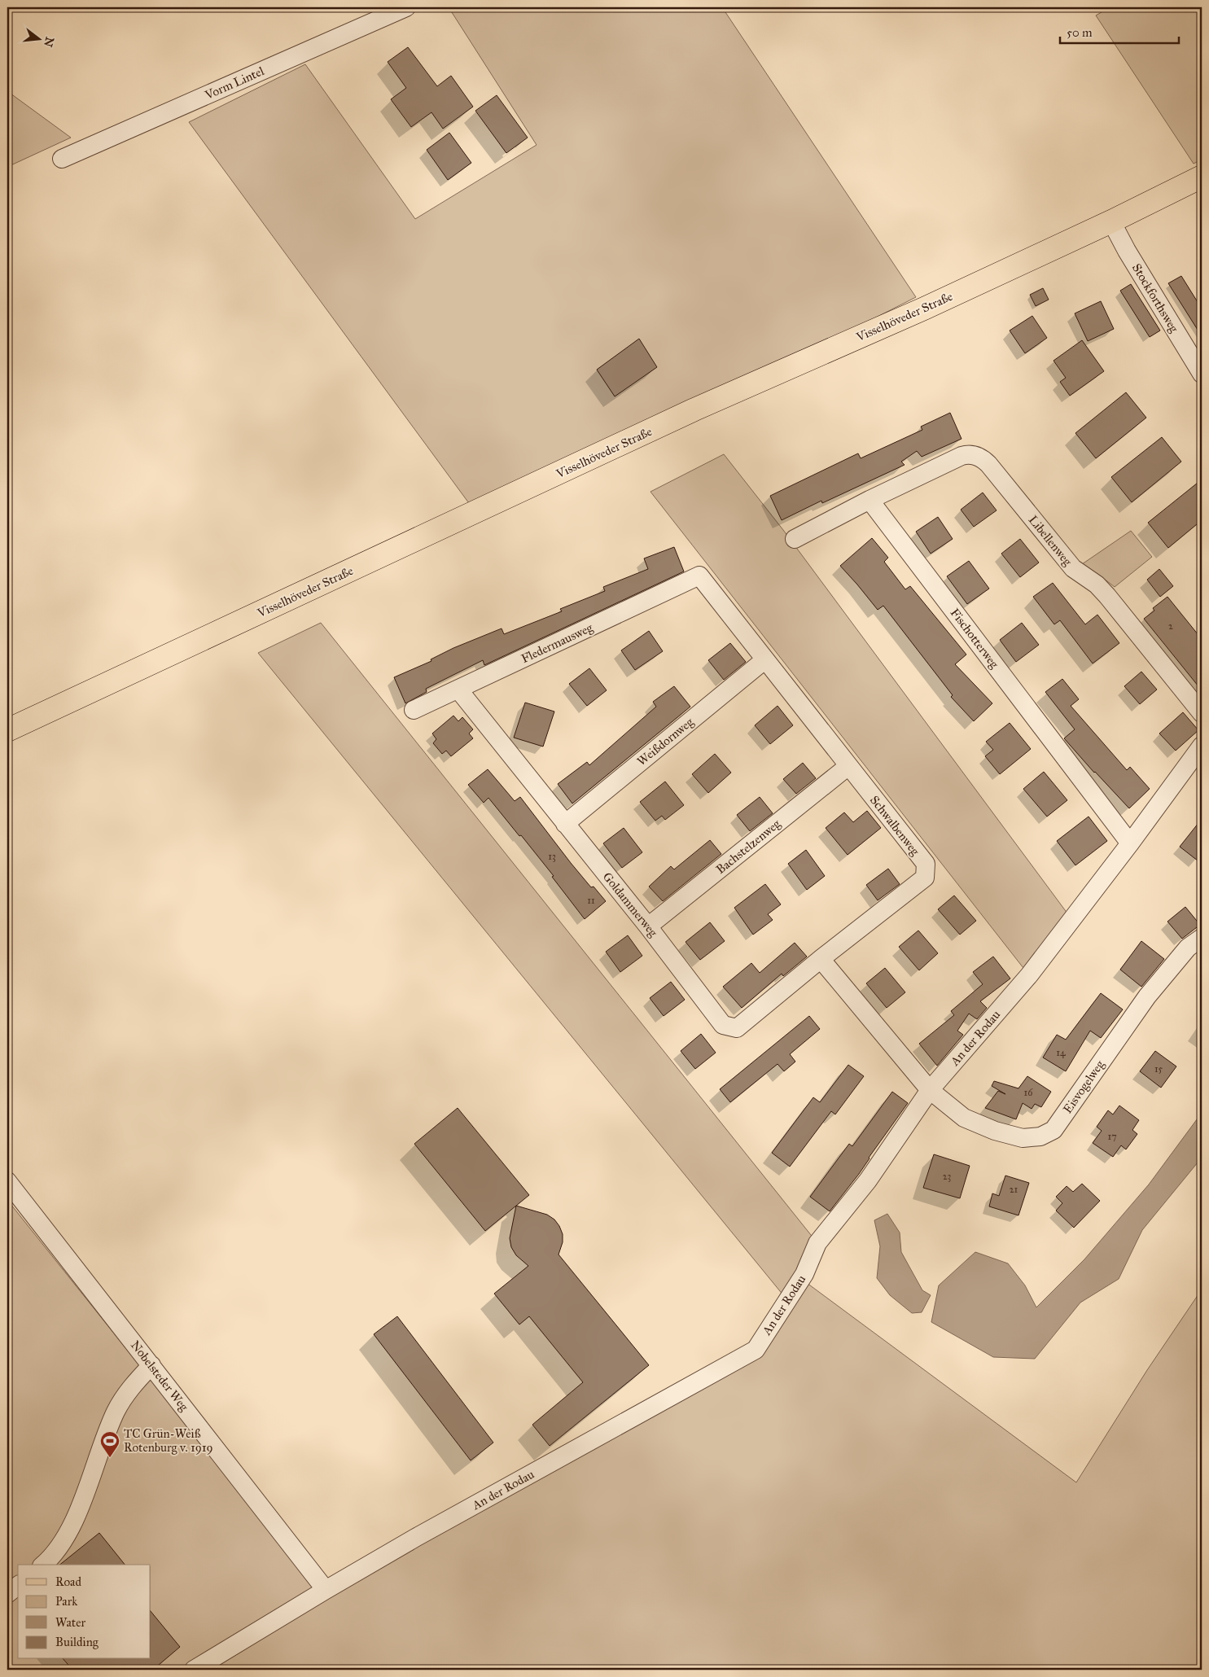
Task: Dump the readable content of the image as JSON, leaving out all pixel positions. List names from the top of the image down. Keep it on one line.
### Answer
{"streets":{"main road":["Visselhöveder Straße"],"street":["Vorm Lintel","Stockforthsweg","Libellenweg","Fischotterweg","Fledermausweg","Weißdornweg","Schwalbenweg","Bachstelzenweg","Goldammerweg","An der Rodau","Eisvogelweg","Nobelsteder Weg"]},"crossings":[["Stockforthsweg","Visselhöveder Straße"],["Libellenweg","Fischotterweg"],["Fischotterweg","An der Rodau"],["Fledermausweg","Schwalbenweg"],["Fledermausweg","Goldammerweg"],["Weißdornweg","Schwalbenweg"],["Weißdornweg","Goldammerweg"],["Schwalbenweg","Bachstelzenweg"],["Schwalbenweg","Goldammerweg"],["Bachstelzenweg","Goldammerweg"],["An der Rodau","Eisvogelweg"],["An der Rodau","Nobelsteder Weg"]],"places":{"sports":["TC Grün-Weiß Rotenburg v. 1919"]},"house_numbers":["2","13","11","14","15","16","17","23","21"],"legend":["Road","Park","Water","Building"],"scale_bar":"50 m","north":"right"}
